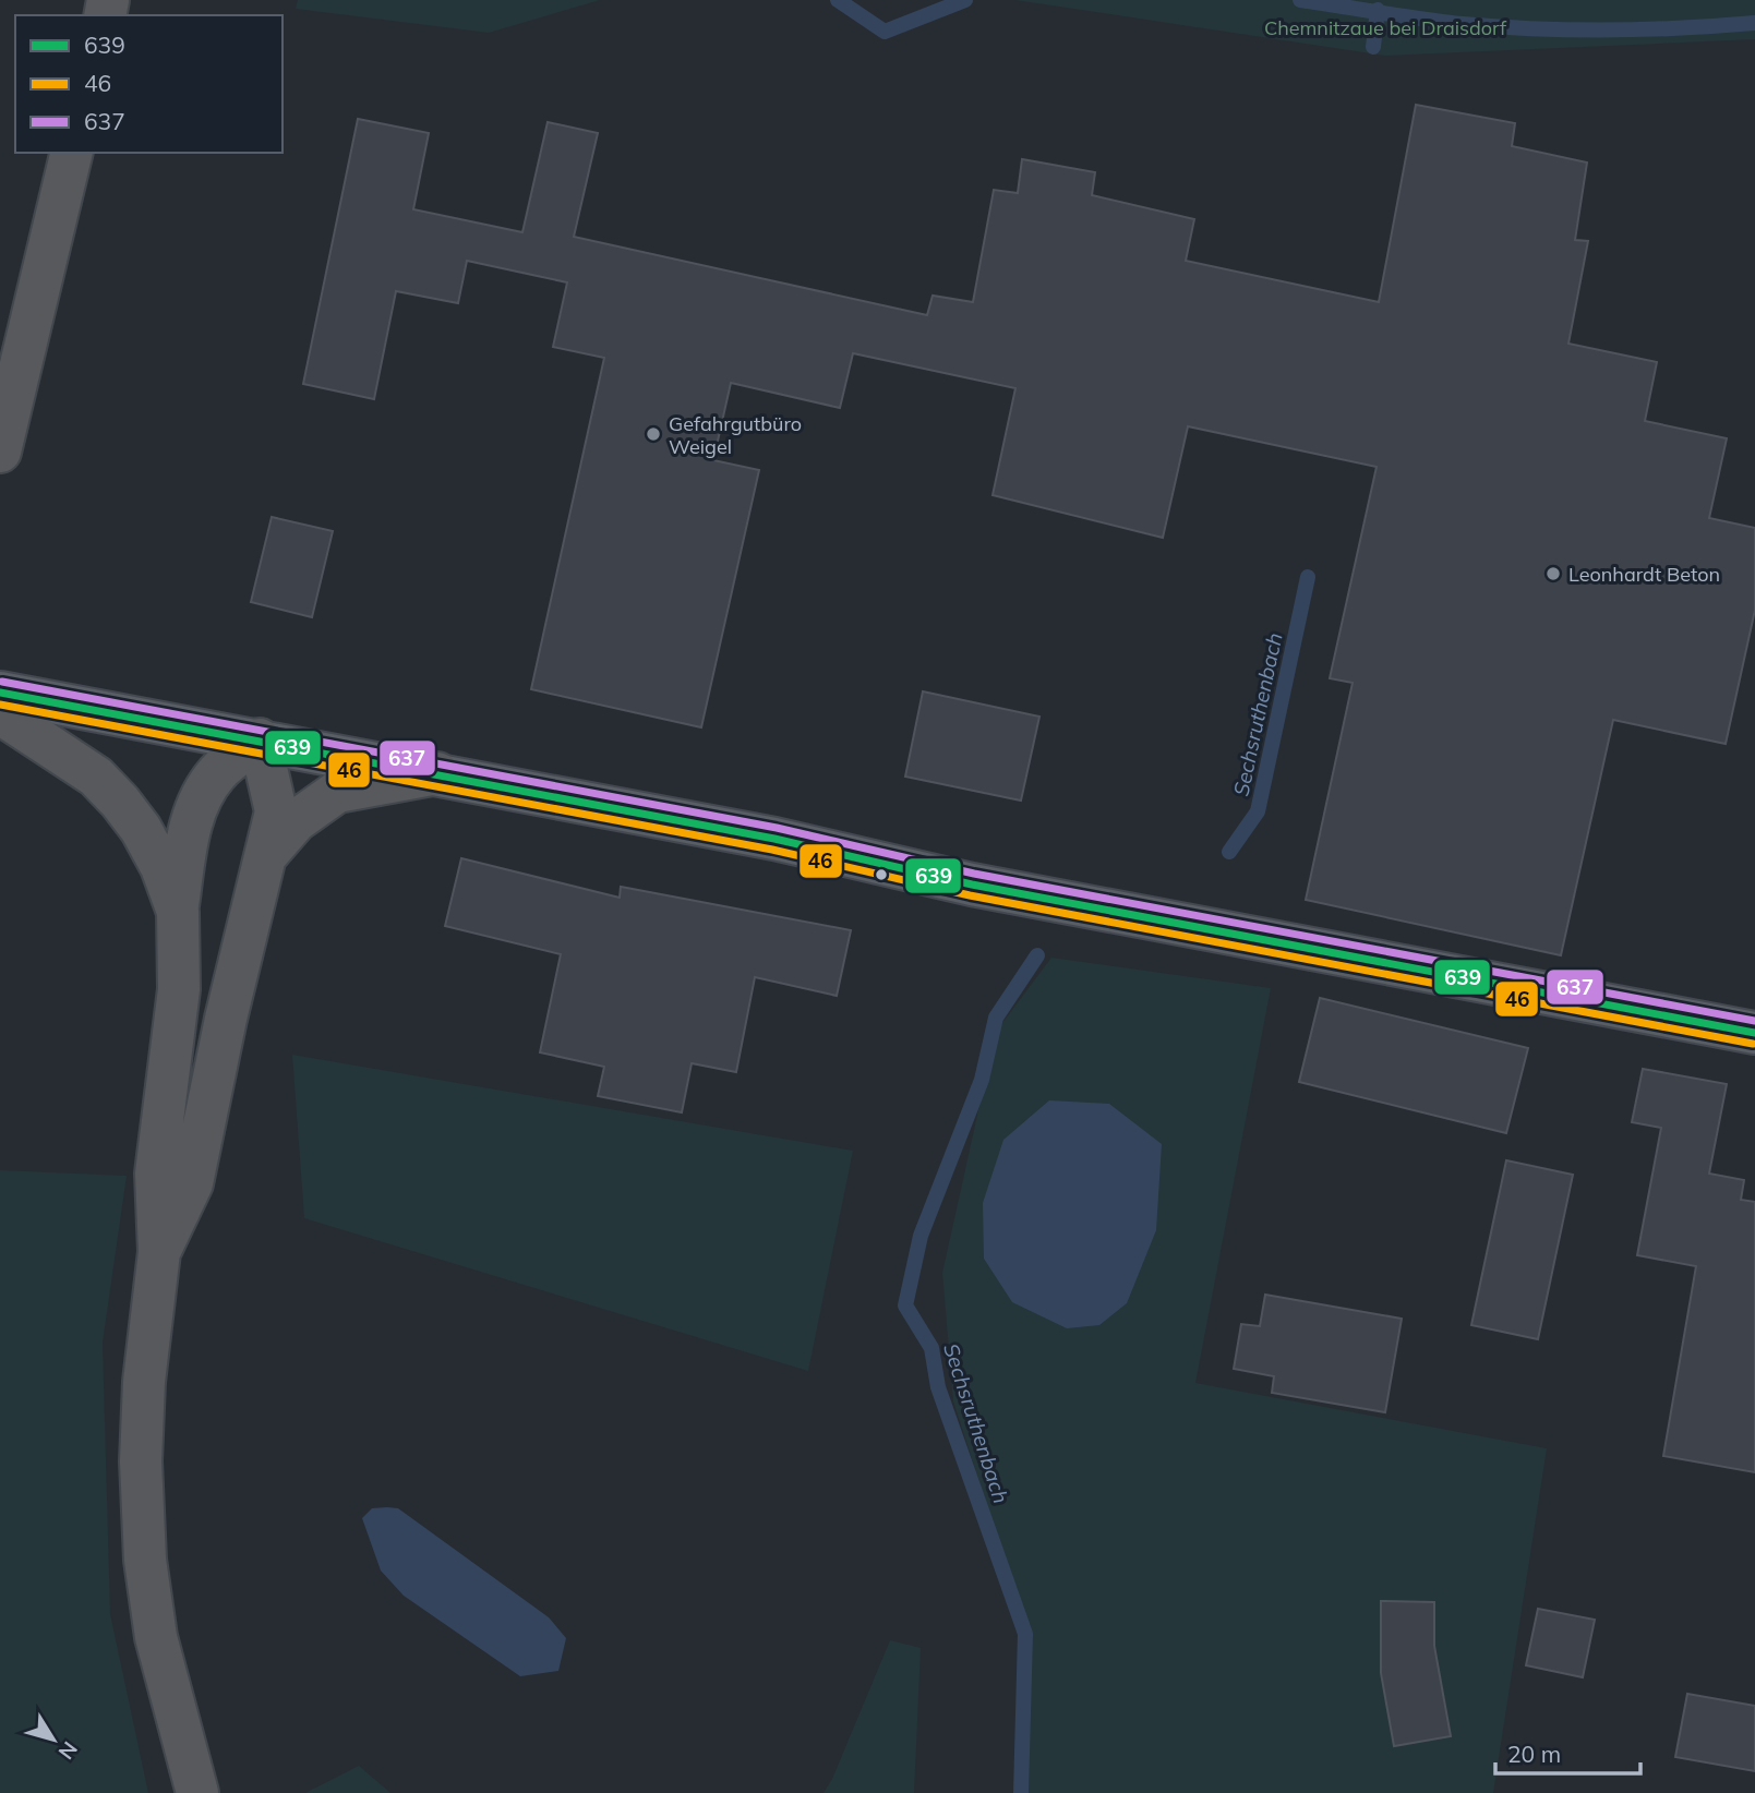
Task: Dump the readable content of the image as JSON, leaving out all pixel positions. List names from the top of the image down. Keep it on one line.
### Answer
{"water":["Sechsruthenbach"],"parks":["Chemnitzaue bei Draisdorf"],"places":["Gefahrgutbüro Weigel","Leonhardt Beton"],"lines":["transit line 637","transit line 639","transit line 46"],"legend":["639","46","637"],"scale_bar":"20 m","north":"bottom right"}
